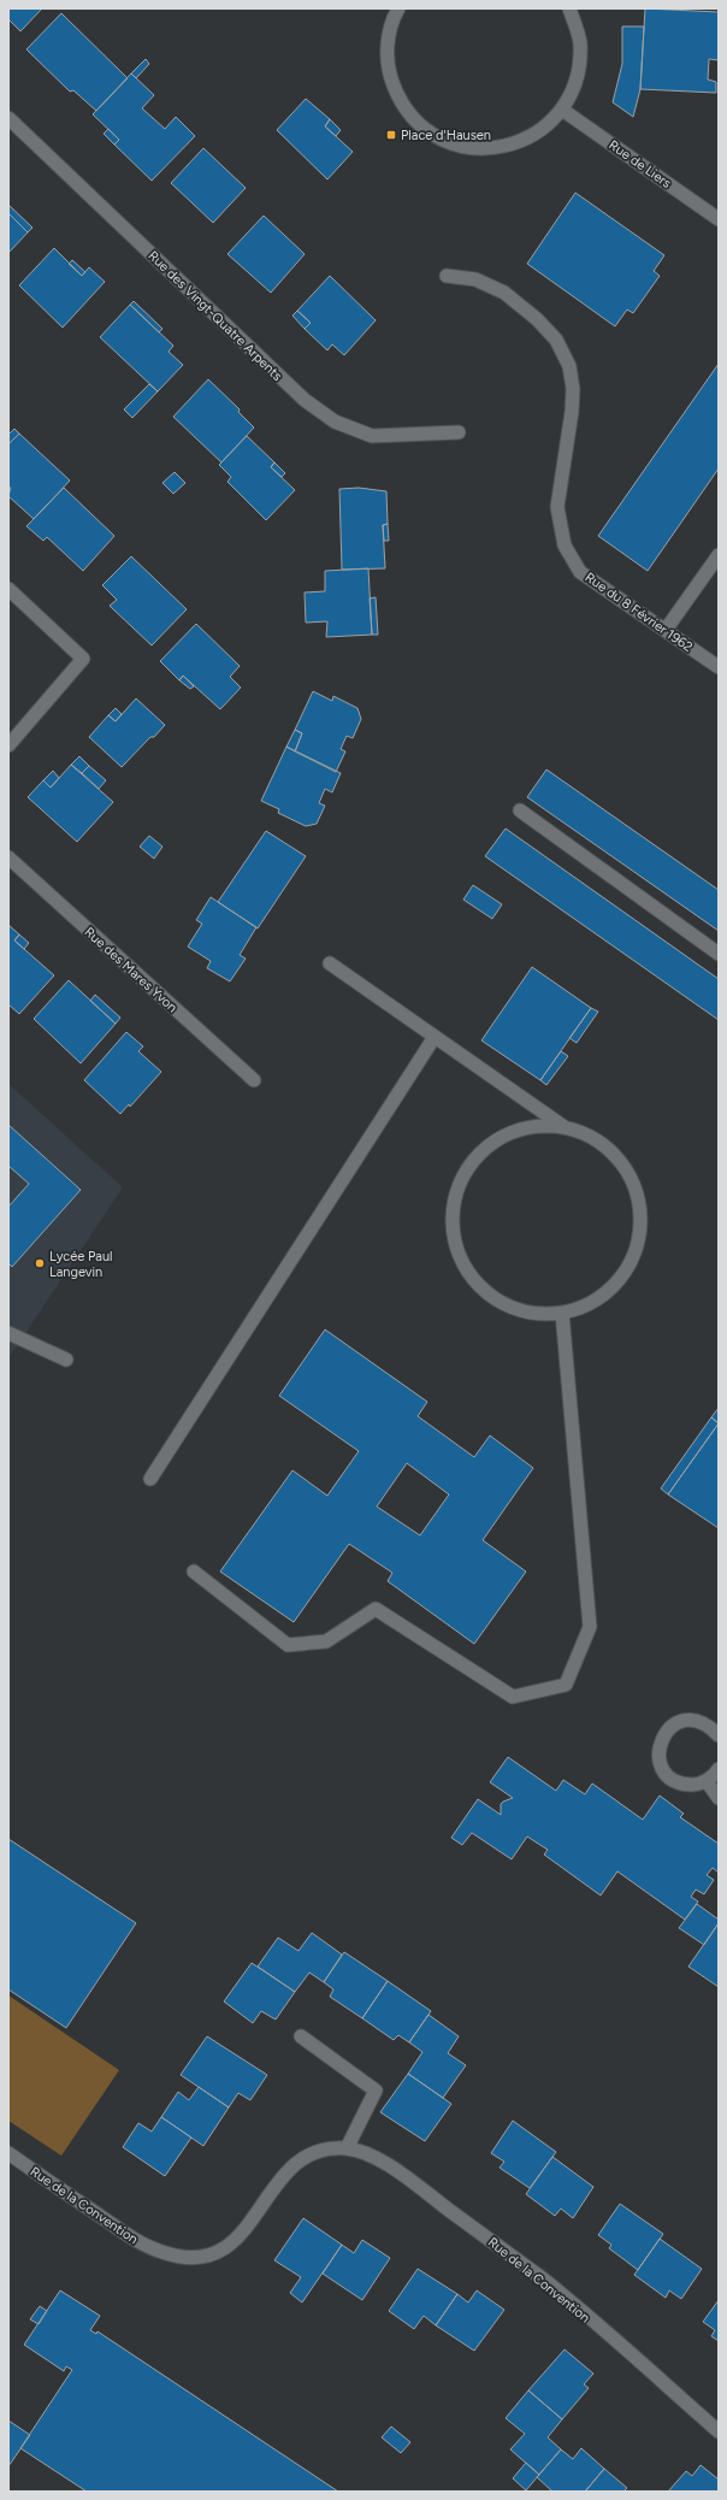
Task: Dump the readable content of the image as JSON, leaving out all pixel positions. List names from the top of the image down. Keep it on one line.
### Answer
{"streets":{"street":["Rue de Liers","Rue des Vingt-Quatre Arpents","Rue du 8 Février 1962","Rue des Mares Yvon","Rue de la Convention"]},"places":{"transit":["Place d'Hausen"],"other":["Lycée Paul Langevin"]}}
